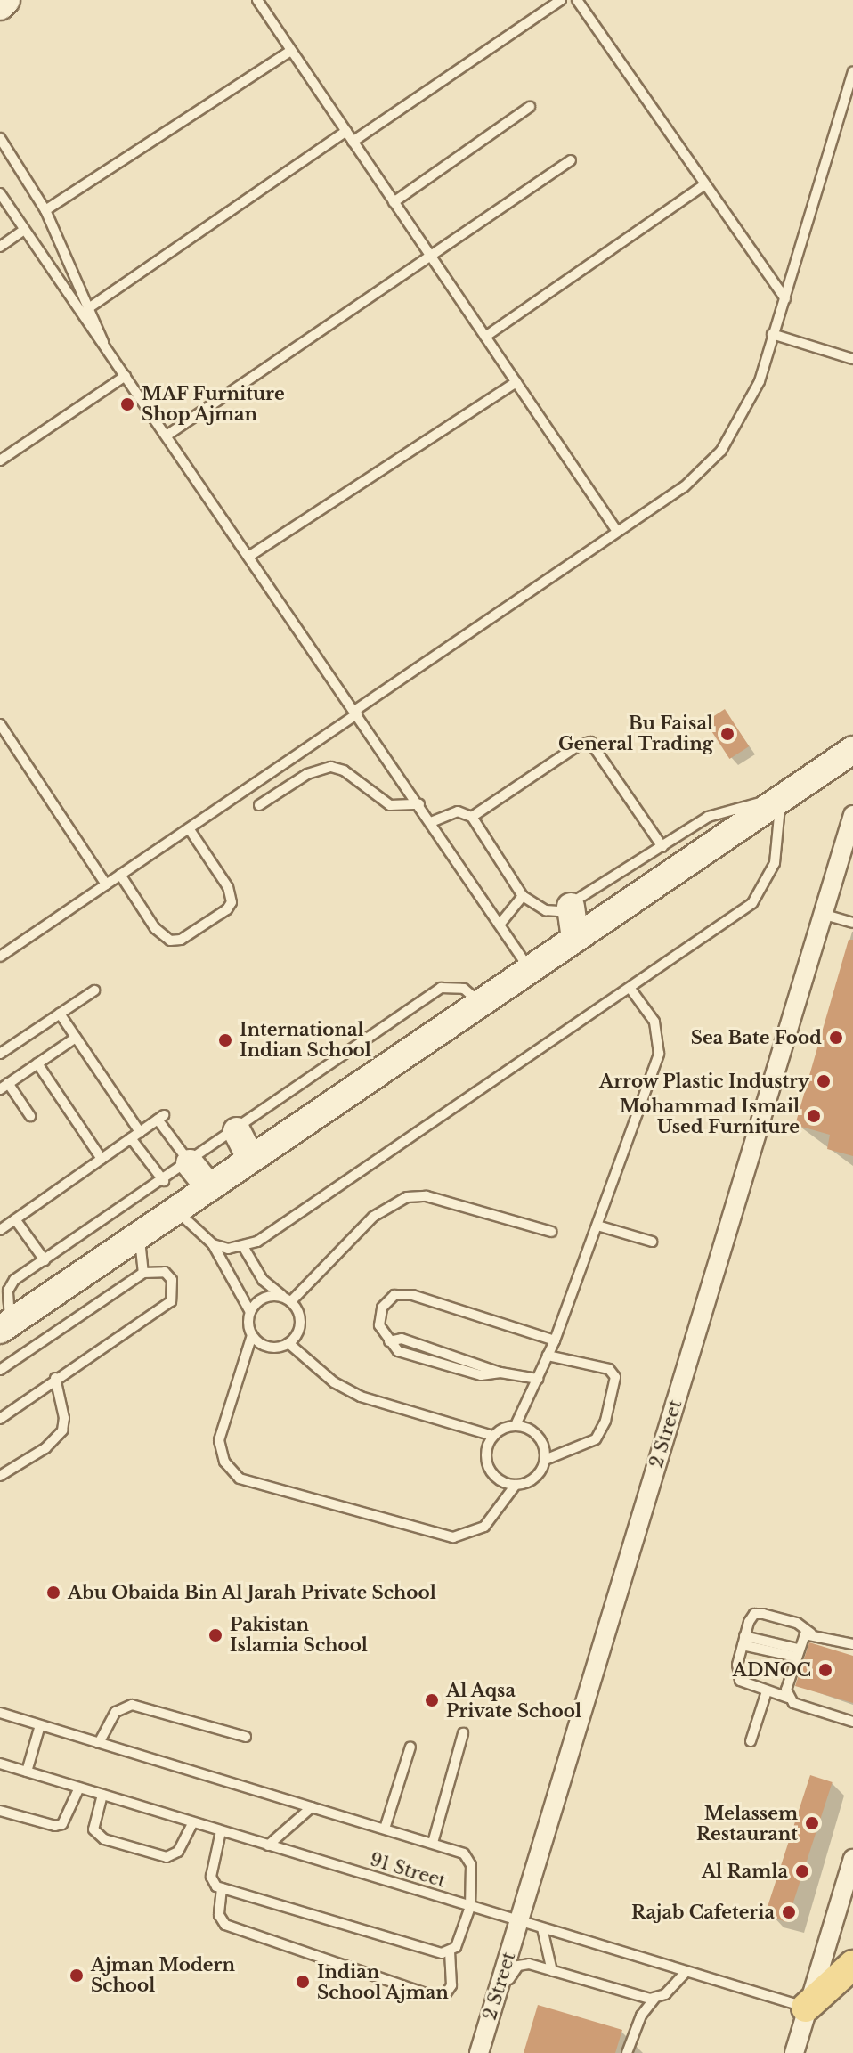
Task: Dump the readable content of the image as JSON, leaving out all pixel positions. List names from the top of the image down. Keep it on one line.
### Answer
{"streets":{"street":["2 Street"],"lane":["91 Street"]},"crossings":[["2 Street","91 Street"]],"places":["MAF Furniture Shop Ajman","Bu Faisal General Trading","Sea Bate Food","International Indian School","Arrow Plastic Industry","Mohammad Ismail Used Furniture","Abu Obaida Bin Al Jarah Private School","Pakistan Islamia School","ADNOC","Al Aqsa Private School","Melassem Restaurant","Al Ramla","Rajab Cafeteria","Ajman Modern School","Indian School Ajman"]}
